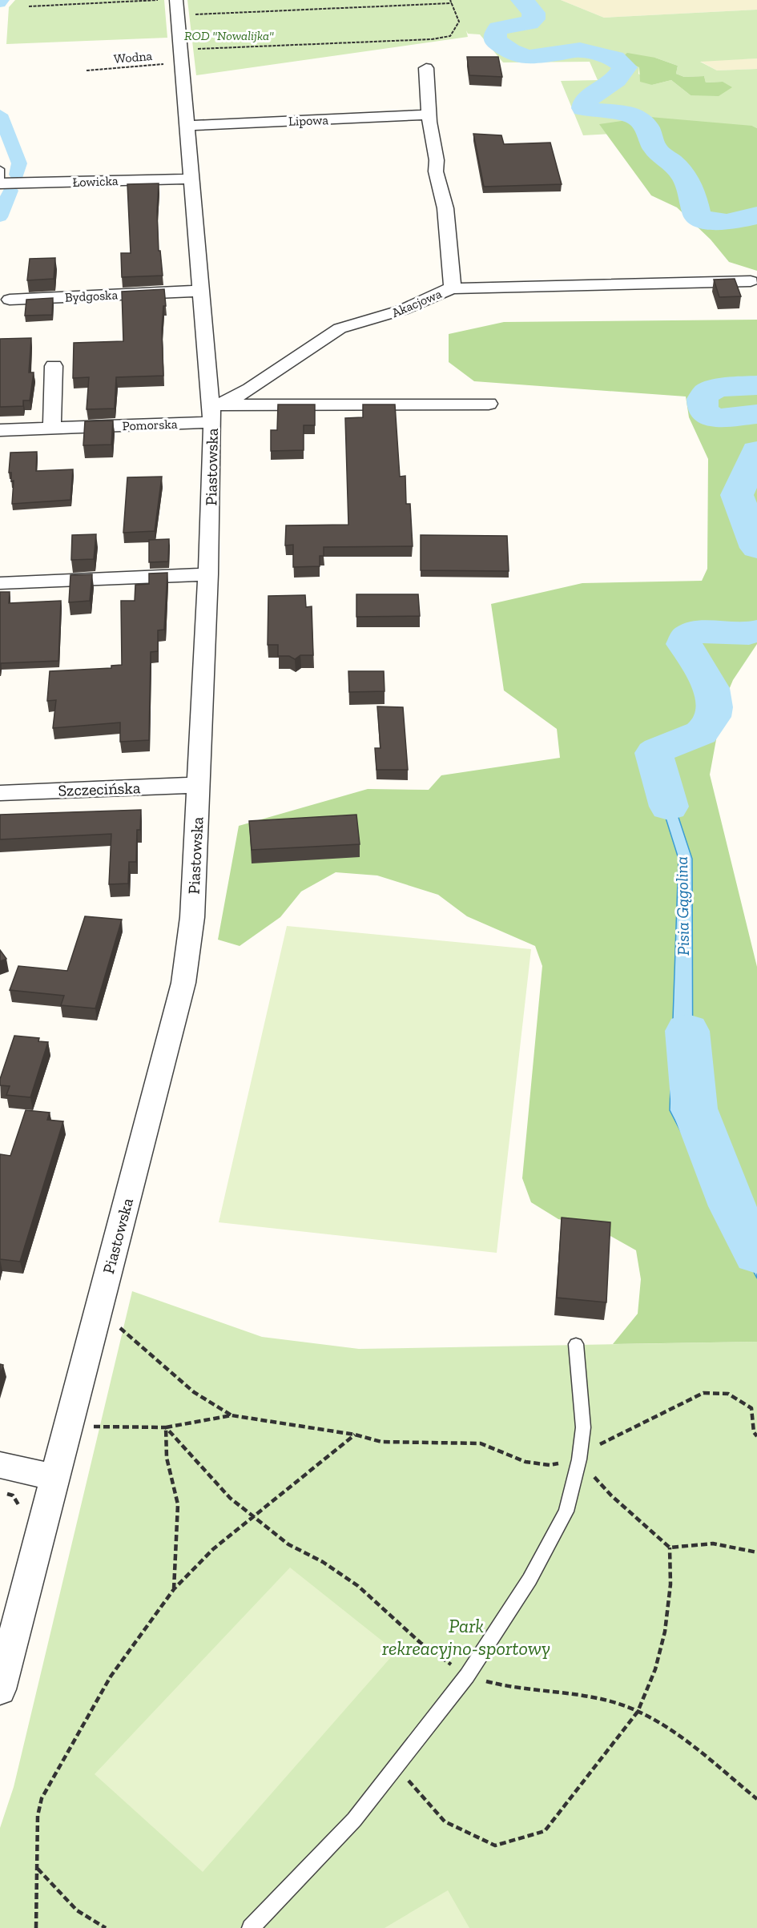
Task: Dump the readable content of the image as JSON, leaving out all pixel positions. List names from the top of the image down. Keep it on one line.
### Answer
{"streets":{"street":["Lipowa","Łowicka","Bydgoska","Akacjowa","Pomorska","Piastowska","Szczecińska"],"path":["Wodna"]},"crossings":[["Wodna","Piastowska"],["Lipowa","Akacjowa"],["Lipowa","Piastowska"],["Łowicka","Piastowska"],["Bydgoska","Piastowska"],["Akacjowa","Pomorska"],["Akacjowa","Piastowska"],["Pomorska","Piastowska"],["Piastowska","Szczecińska"]],"water":["Pisia Gągolina"],"parks":["ROD \"Nowalijka\"","Park rekreacyjno-sportowy"]}
